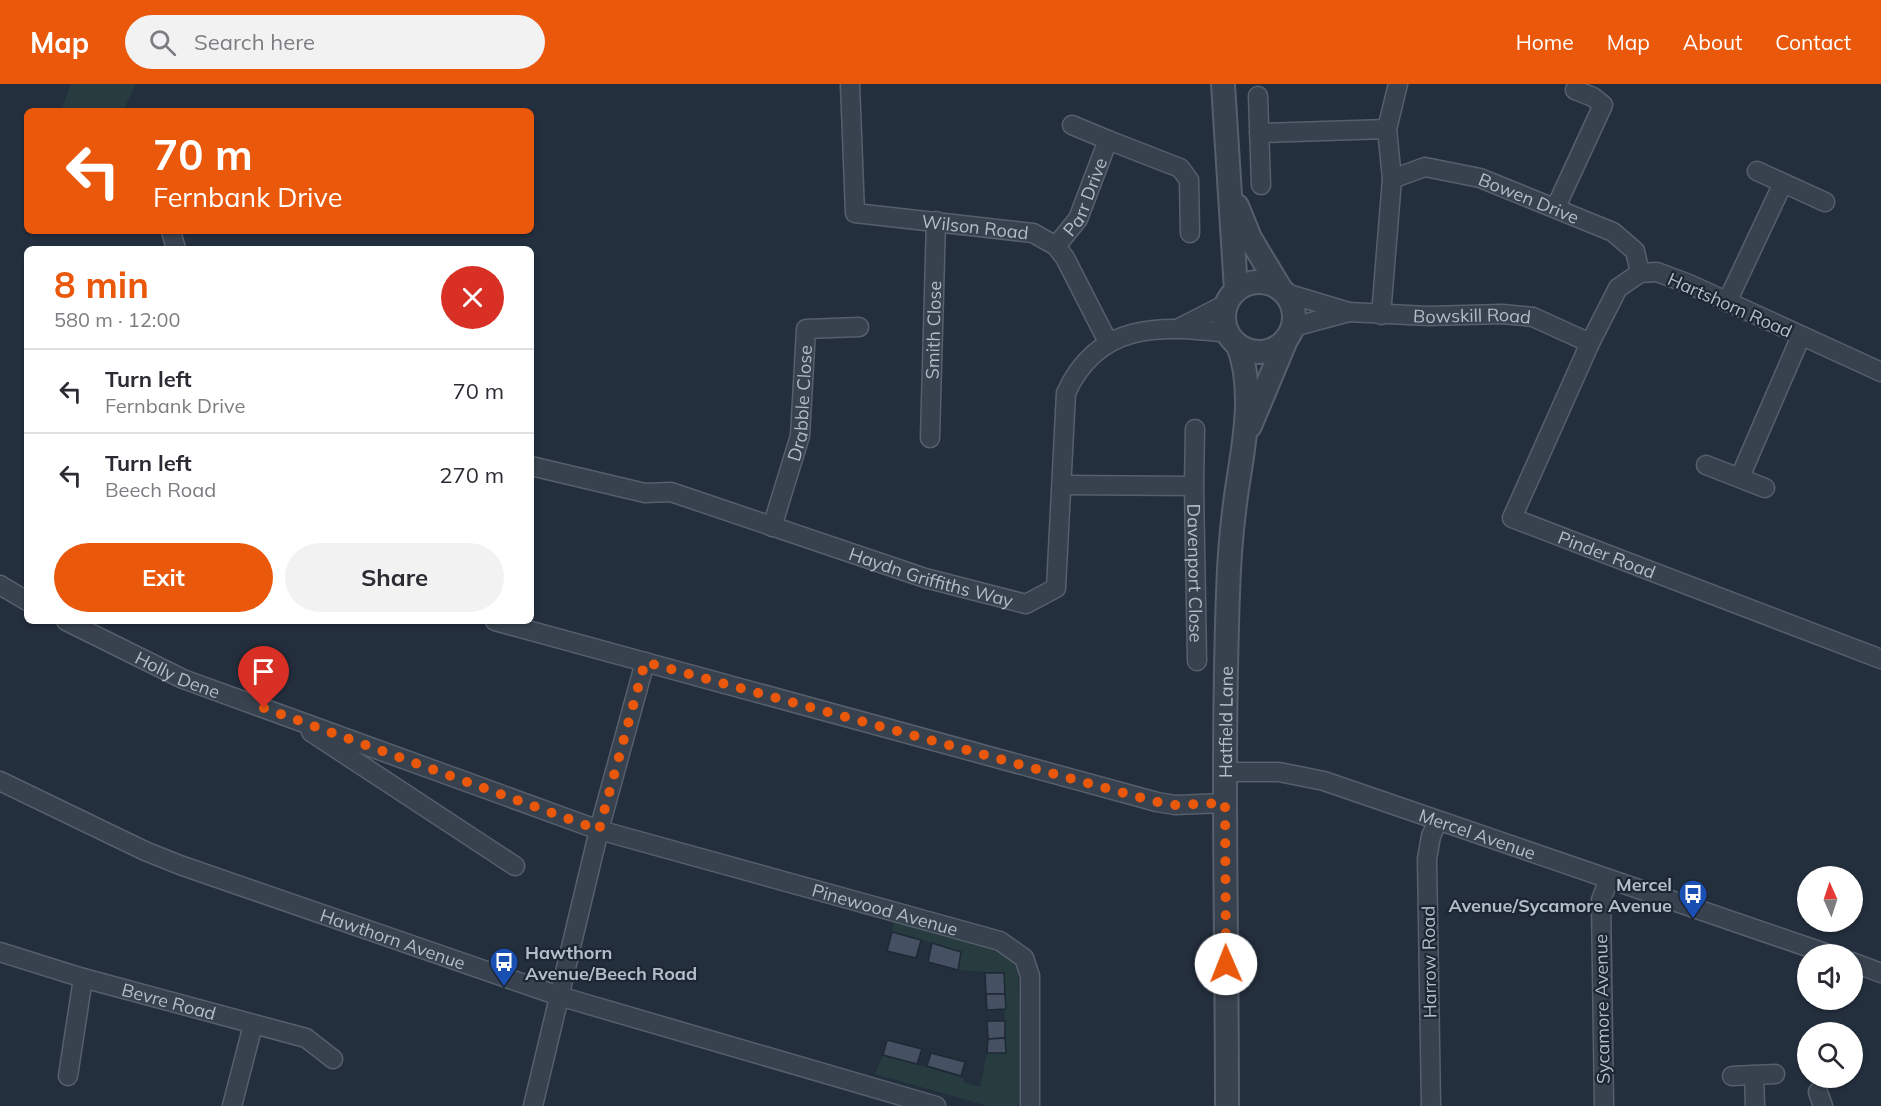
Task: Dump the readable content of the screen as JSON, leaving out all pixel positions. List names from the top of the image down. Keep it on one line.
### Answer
{"streets":{"street":["Parr Drive","Bowen Drive","Wilson Road","Hartshorn Road","Bowskill Road","Smith Close","Drabble Close","Pinder Road","Davenport Close","Haydn Griffiths Way","Holly Dene","Hatfield Lane","Mercel Avenue","Pinewood Avenue","Hawthorn Avenue","Harrow Road","Bevre Road","Sycamore Avenue"]},"crossings":[["Parr Drive","Wilson Road"],["Bowen Drive","Hartshorn Road"],["Wilson Road","Smith Close"],["Bowskill Road","Pinder Road"],["Bowskill Road","Haydn Griffiths Way"],["Drabble Close","Haydn Griffiths Way"],["Davenport Close","Haydn Griffiths Way"],["Holly Dene","Pinewood Avenue"],["Hatfield Lane","Mercel Avenue"],["Mercel Avenue","Harrow Road"],["Mercel Avenue","Sycamore Avenue"]],"places":{"bus stop":["Mercel Avenue/Sycamore Avenue","Hawthorn Avenue/Beech Road"]},"north":"top","page":{"header":"Map","search":"Search here","nav":["Home","Map","About","Contact"],"turn":["70 m","Fernbank Drive"],"heading":["8 min","580 m · 12:00"],"list":[{"name":"Turn left","note":"Fernbank Drive","value":"70 m"},{"name":"Turn left","note":"Beech Road","value":"270 m"}],"buttons":["Exit","Share"]}}
